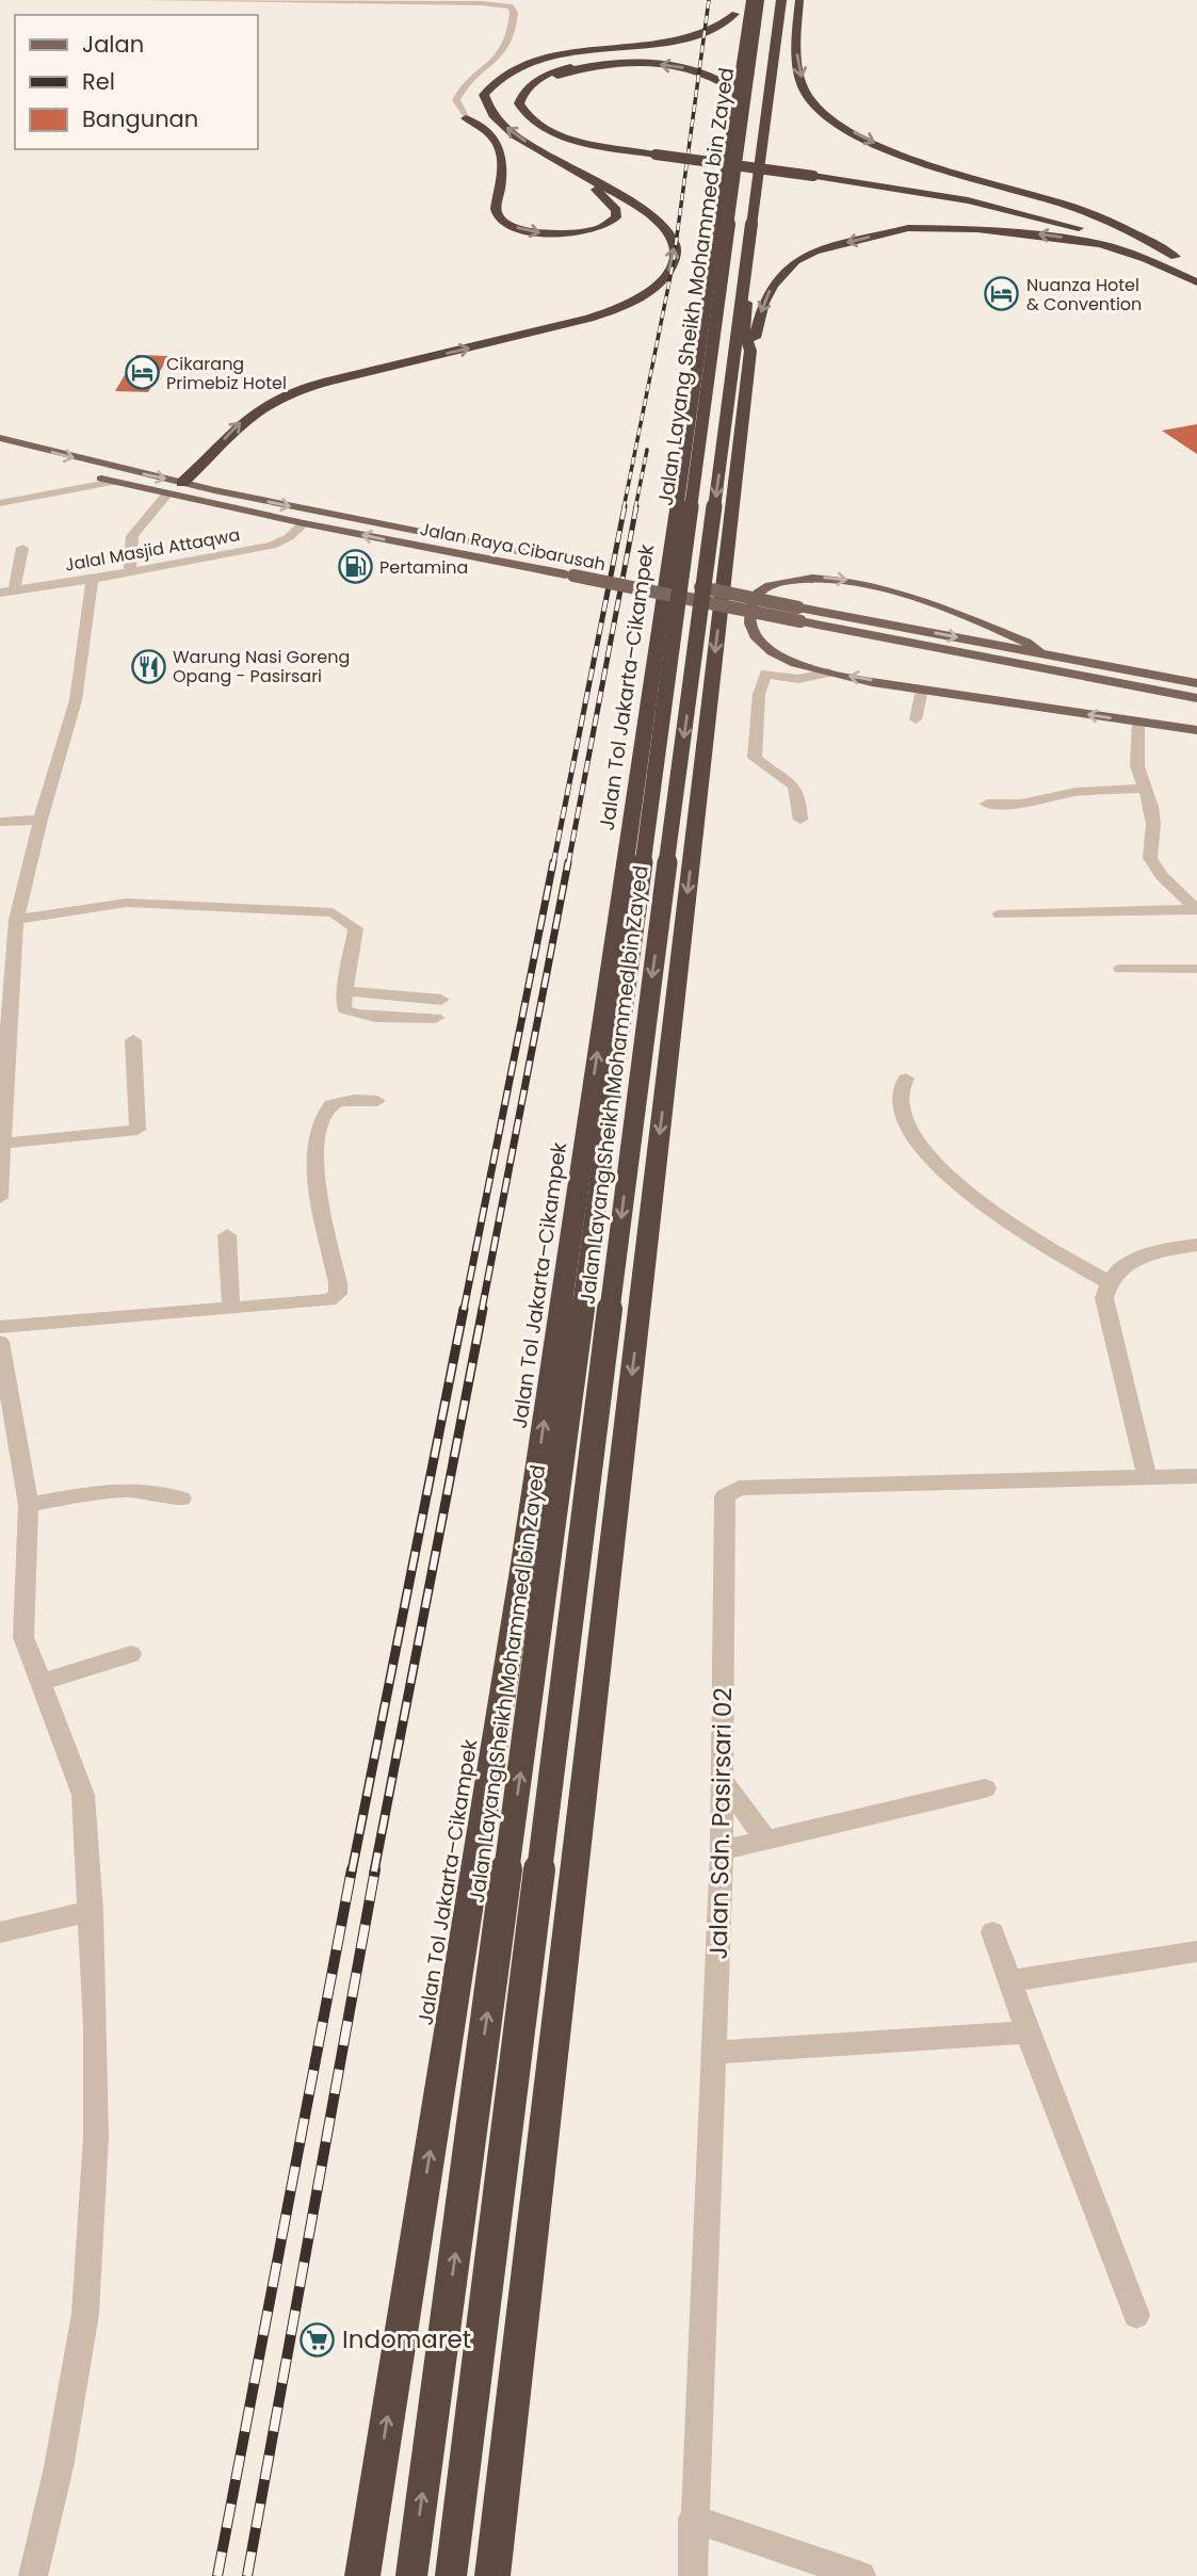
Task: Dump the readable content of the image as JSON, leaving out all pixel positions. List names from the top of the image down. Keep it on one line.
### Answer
{"streets":{"highway":["Jalan Layang Sheikh Mohammed bin Zayed","Jalan Tol Jakarta–Cikampek"],"main road":["Jalan Raya Cibarusah"],"street":["Jalal Masjid Attaqwa","Jalan Sdn. Pasirsari 02"]},"crossings":[["Jalan Raya Cibarusah","Jalal Masjid Attaqwa"]],"places":{"hotel":["Nuanza Hotel & Convention","Cikarang Primebiz Hotel"],"fuel station":["Pertamina"],"restaurant":["Warung Nasi Goreng Opang - Pasirsari"],"supermarket":["Indomaret"]},"legend":["Jalan","Rel","Bangunan"]}
